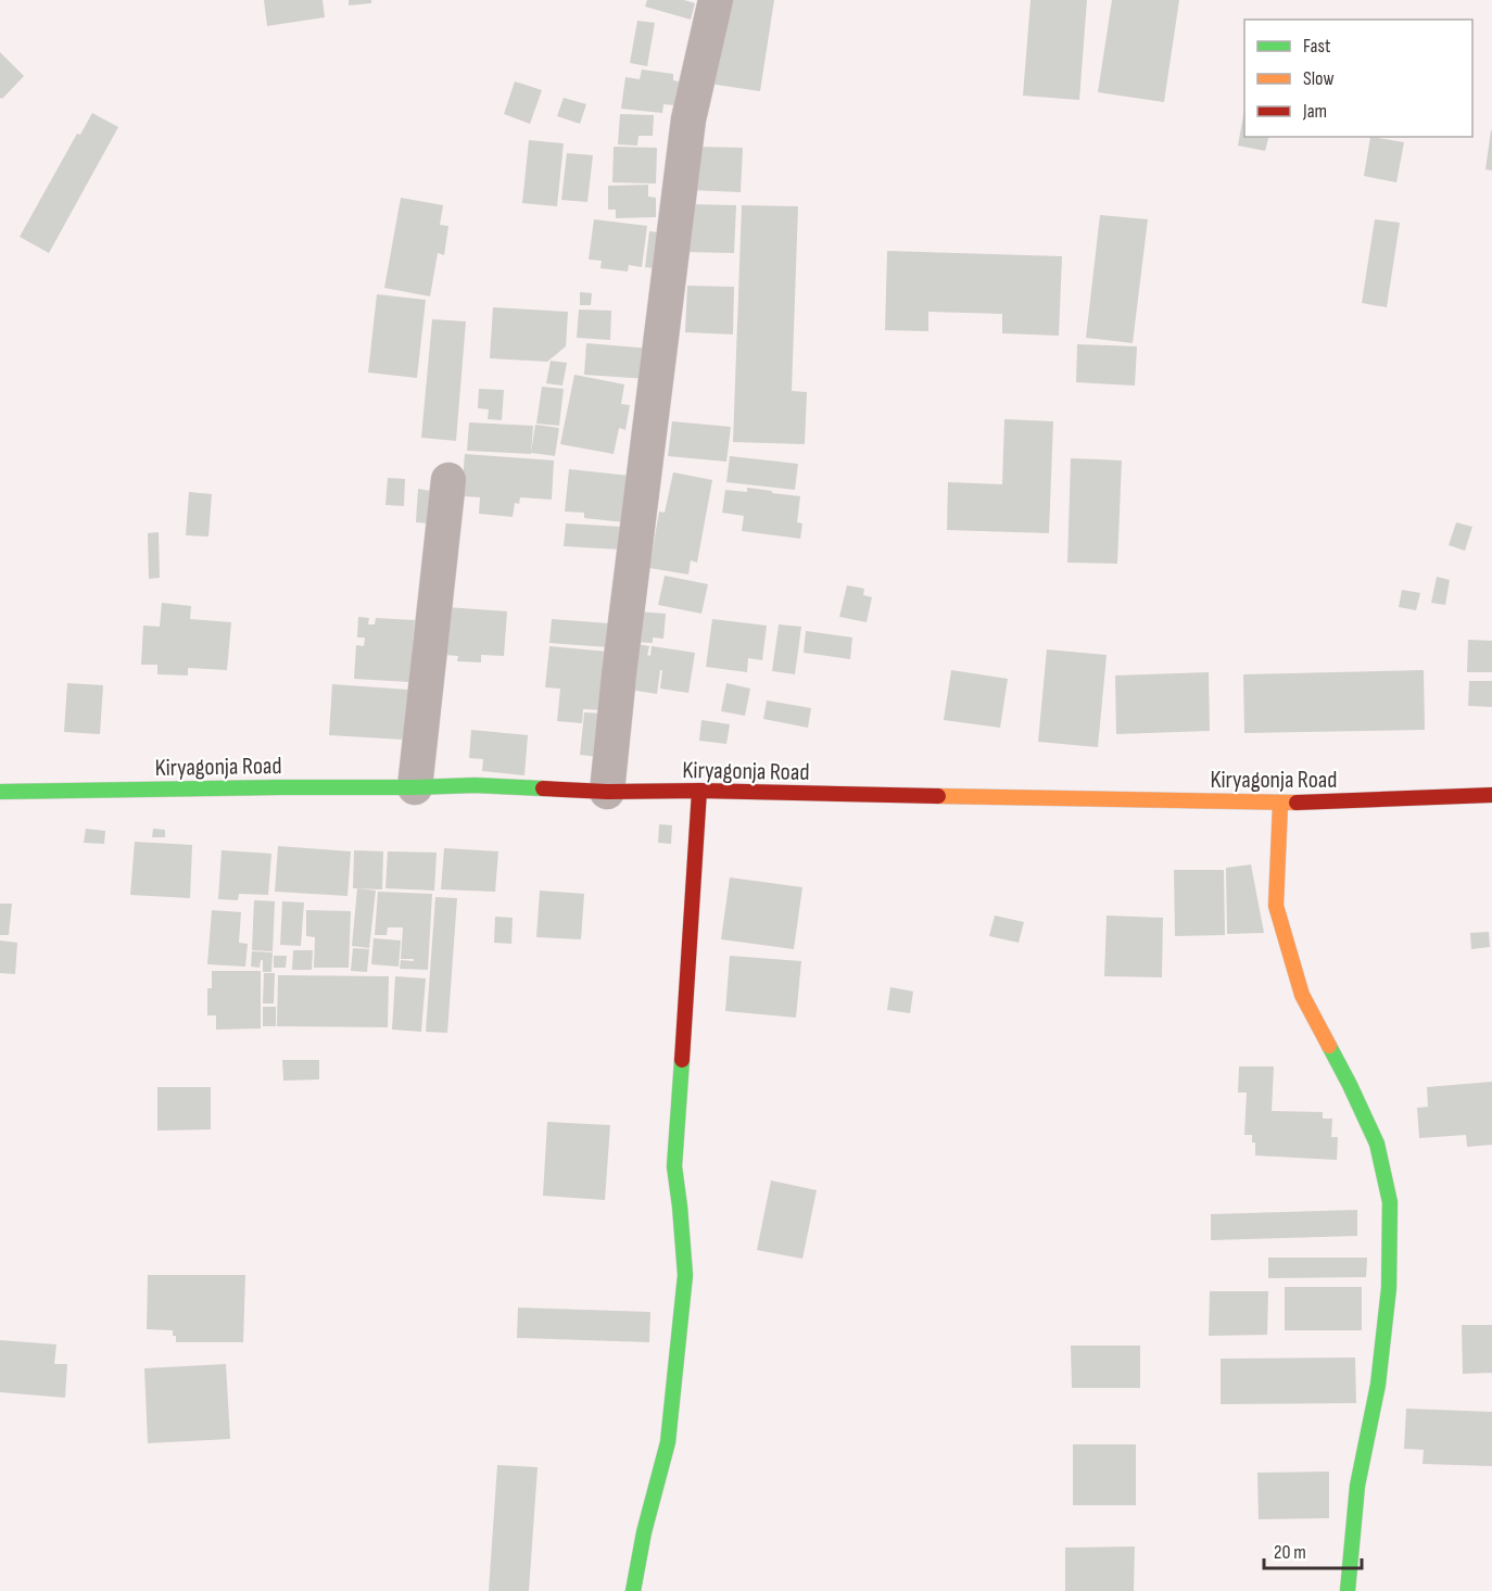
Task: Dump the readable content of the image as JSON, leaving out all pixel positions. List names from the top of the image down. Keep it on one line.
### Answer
{"streets":{"street":["Kiryagonja Road"]},"legend":["Fast","Slow","Jam"],"scale_bar":"20 m"}
